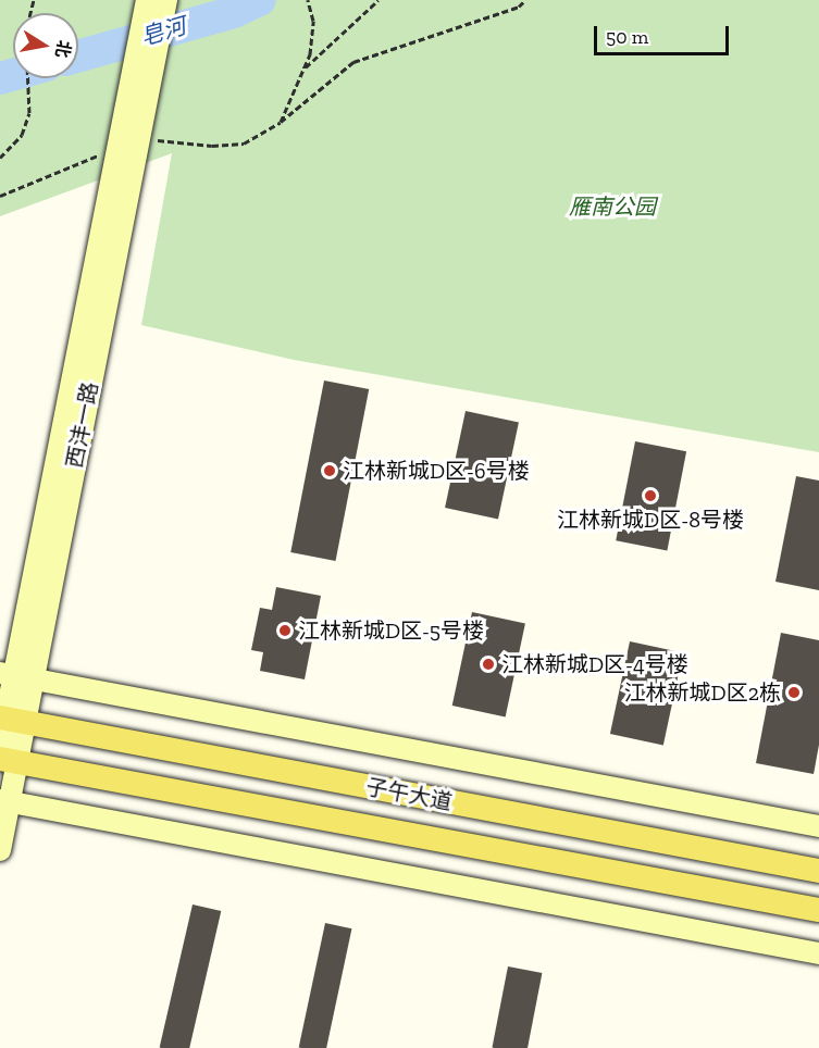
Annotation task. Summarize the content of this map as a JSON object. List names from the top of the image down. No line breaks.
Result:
{"streets":{"main road":["西沣一路","子午大道"]},"crossings":[["西沣一路","子午大道"]],"water":["皂河"],"parks":["雁南公园"],"places":["江林新城D区-6号楼","江林新城D区-8号楼","江林新城D区-5号楼","江林新城D区-4号楼","江林新城D区2栋"],"scale_bar":"50 m","north":"right"}
